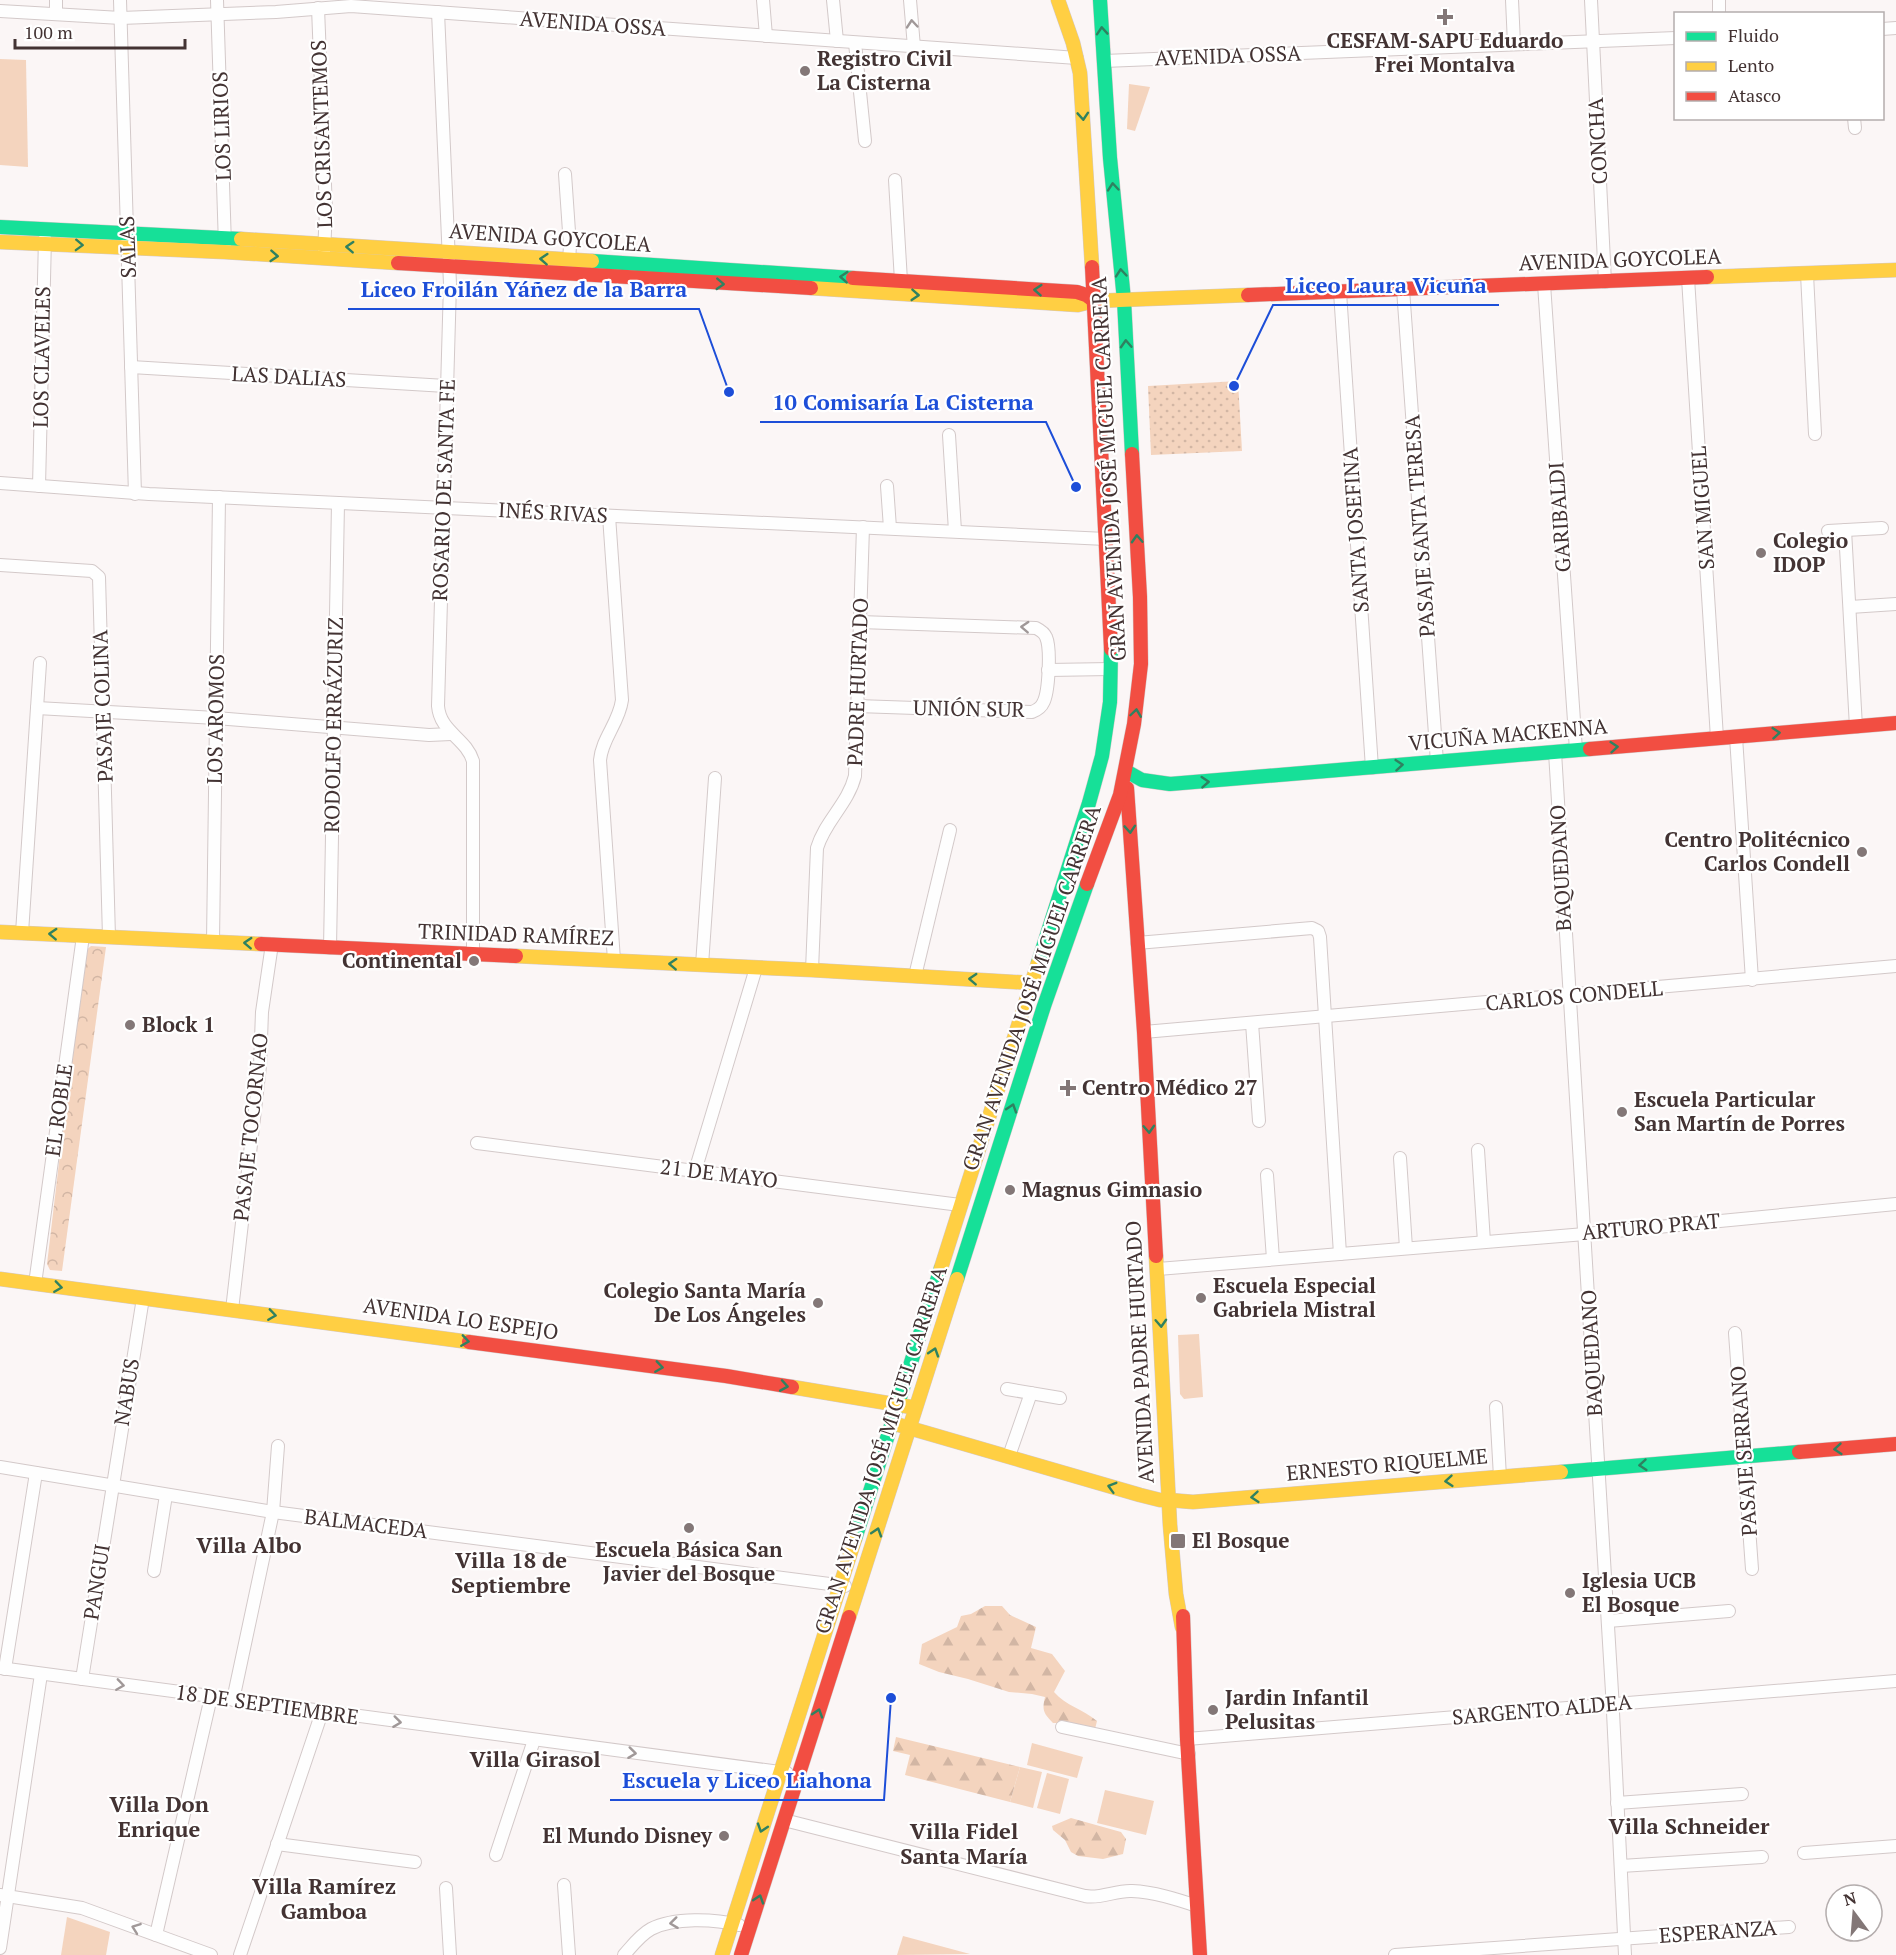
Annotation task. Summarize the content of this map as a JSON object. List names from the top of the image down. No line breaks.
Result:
{"streets":{"main road":["AVENIDA GOYCOLEA","GRAN AVENIDA JOSÉ MIGUEL CARRERA","VICUÑA MACKENNA","TRINIDAD RAMÍREZ","AVENIDA LO ESPEJO","AVENIDA PADRE HURTADO","ERNESTO RIQUELME"],"street":["AVENIDA OSSA","LOS LIRIOS","LOS CRISANTEMOS","CONCHA","SALAS","LOS CLAVELES","LAS DALIAS","ROSARIO DE SANTA FE","SAN MIGUEL","INÉS RIVAS","GARIBALDI","PASAJE SANTA TERESA","SANTA JOSEFINA","PADRE HURTADO","PASAJE COLINA","UNIÓN SUR","LOS AROMOS","RODOLFO ERRÁZURIZ","BAQUEDANO","CARLOS CONDELL","EL ROBLE","PASAJE TOCORNAO","21 DE MAYO","ARTURO PRAT","NABUS","PASAJE SERRANO","BALMACEDA","PANGUI","18 DE SEPTIEMBRE","SARGENTO ALDEA","ESPERANZA"]},"crossings":[["AVENIDA OSSA","LOS LIRIOS"],["AVENIDA OSSA","LOS CRISANTEMOS"],["AVENIDA OSSA","CONCHA"],["AVENIDA OSSA","SALAS"],["AVENIDA OSSA","GRAN AVENIDA JOSÉ MIGUEL CARRERA"],["AVENIDA OSSA","ROSARIO DE SANTA FE"],["LOS LIRIOS","AVENIDA GOYCOLEA"],["LOS CRISANTEMOS","AVENIDA GOYCOLEA"],["CONCHA","AVENIDA GOYCOLEA"],["AVENIDA GOYCOLEA","SALAS"],["AVENIDA GOYCOLEA","LOS CLAVELES"],["AVENIDA GOYCOLEA","GRAN AVENIDA JOSÉ MIGUEL CARRERA"],["AVENIDA GOYCOLEA","ROSARIO DE SANTA FE"],["AVENIDA GOYCOLEA","SAN MIGUEL"],["AVENIDA GOYCOLEA","GARIBALDI"],["AVENIDA GOYCOLEA","PASAJE SANTA TERESA"],["AVENIDA GOYCOLEA","SANTA JOSEFINA"],["SALAS","LAS DALIAS"],["SALAS","INÉS RIVAS"],["LOS CLAVELES","INÉS RIVAS"],["LAS DALIAS","ROSARIO DE SANTA FE"],["GRAN AVENIDA JOSÉ MIGUEL CARRERA","INÉS RIVAS"],["GRAN AVENIDA JOSÉ MIGUEL CARRERA","VICUÑA MACKENNA"],["GRAN AVENIDA JOSÉ MIGUEL CARRERA","TRINIDAD RAMÍREZ"],["GRAN AVENIDA JOSÉ MIGUEL CARRERA","21 DE MAYO"],["GRAN AVENIDA JOSÉ MIGUEL CARRERA","AVENIDA LO ESPEJO"],["GRAN AVENIDA JOSÉ MIGUEL CARRERA","AVENIDA PADRE HURTADO"],["GRAN AVENIDA JOSÉ MIGUEL CARRERA","ERNESTO RIQUELME"],["GRAN AVENIDA JOSÉ MIGUEL CARRERA","BALMACEDA"],["GRAN AVENIDA JOSÉ MIGUEL CARRERA","18 DE SEPTIEMBRE"],["ROSARIO DE SANTA FE","INÉS RIVAS"],["ROSARIO DE SANTA FE","TRINIDAD RAMÍREZ"],["SAN MIGUEL","VICUÑA MACKENNA"],["INÉS RIVAS","PADRE HURTADO"],["INÉS RIVAS","LOS AROMOS"],["INÉS RIVAS","RODOLFO ERRÁZURIZ"],["GARIBALDI","VICUÑA MACKENNA"],["PASAJE SANTA TERESA","VICUÑA MACKENNA"],["SANTA JOSEFINA","VICUÑA MACKENNA"],["PADRE HURTADO","UNIÓN SUR"],["PADRE HURTADO","TRINIDAD RAMÍREZ"],["PASAJE COLINA","TRINIDAD RAMÍREZ"],["LOS AROMOS","TRINIDAD RAMÍREZ"],["RODOLFO ERRÁZURIZ","TRINIDAD RAMÍREZ"],["VICUÑA MACKENNA","BAQUEDANO"],["VICUÑA MACKENNA","AVENIDA PADRE HURTADO"],["BAQUEDANO","CARLOS CONDELL"],["BAQUEDANO","ARTURO PRAT"],["BAQUEDANO","ERNESTO RIQUELME"],["BAQUEDANO","SARGENTO ALDEA"],["BAQUEDANO","ESPERANZA"],["TRINIDAD RAMÍREZ","EL ROBLE"],["TRINIDAD RAMÍREZ","PASAJE TOCORNAO"],["CARLOS CONDELL","AVENIDA PADRE HURTADO"],["EL ROBLE","AVENIDA LO ESPEJO"],["PASAJE TOCORNAO","AVENIDA LO ESPEJO"],["ARTURO PRAT","AVENIDA PADRE HURTADO"],["AVENIDA LO ESPEJO","NABUS"],["AVENIDA PADRE HURTADO","ERNESTO RIQUELME"],["AVENIDA PADRE HURTADO","SARGENTO ALDEA"],["NABUS","BALMACEDA"],["NABUS","PANGUI"],["PASAJE SERRANO","ERNESTO RIQUELME"],["BALMACEDA","PANGUI"],["PANGUI","18 DE SEPTIEMBRE"]],"one_way":["UNIÓN SUR","VICUÑA MACKENNA","AVENIDA LO ESPEJO","AVENIDA PADRE HURTADO","ERNESTO RIQUELME","18 DE SEPTIEMBRE"],"districts":["Villa Albo","Villa 18 de Septiembre","Villa Girasol","Villa Don Enrique","Villa Schneider","Villa Fidel Santa María","Villa Ramírez Gamboa"],"places":{"health":["CESFAM-SAPU Eduardo Frei Montalva","Centro Médico 27"],"other":["Registro Civil La Cisterna","Liceo Laura Vicuña","Liceo Froilán Yáñez de la Barra","10 Comisaría La Cisterna","Colegio IDOP","Centro Politécnico Carlos Condell","Continental","Block 1","Escuela Particular San Martín de Porres","Magnus Gimnasio","Escuela Especial Gabriela Mistral","Colegio Santa María De Los Ángeles","Escuela Básica San Javier del Bosque","Iglesia UCB El Bosque","Escuela y Liceo Liahona","Jardin Infantil Pelusitas","El Mundo Disney"],"transit":["El Bosque"]},"legend":["Fluido","Lento","Atasco"],"scale_bar":"100 m","north":"top"}
